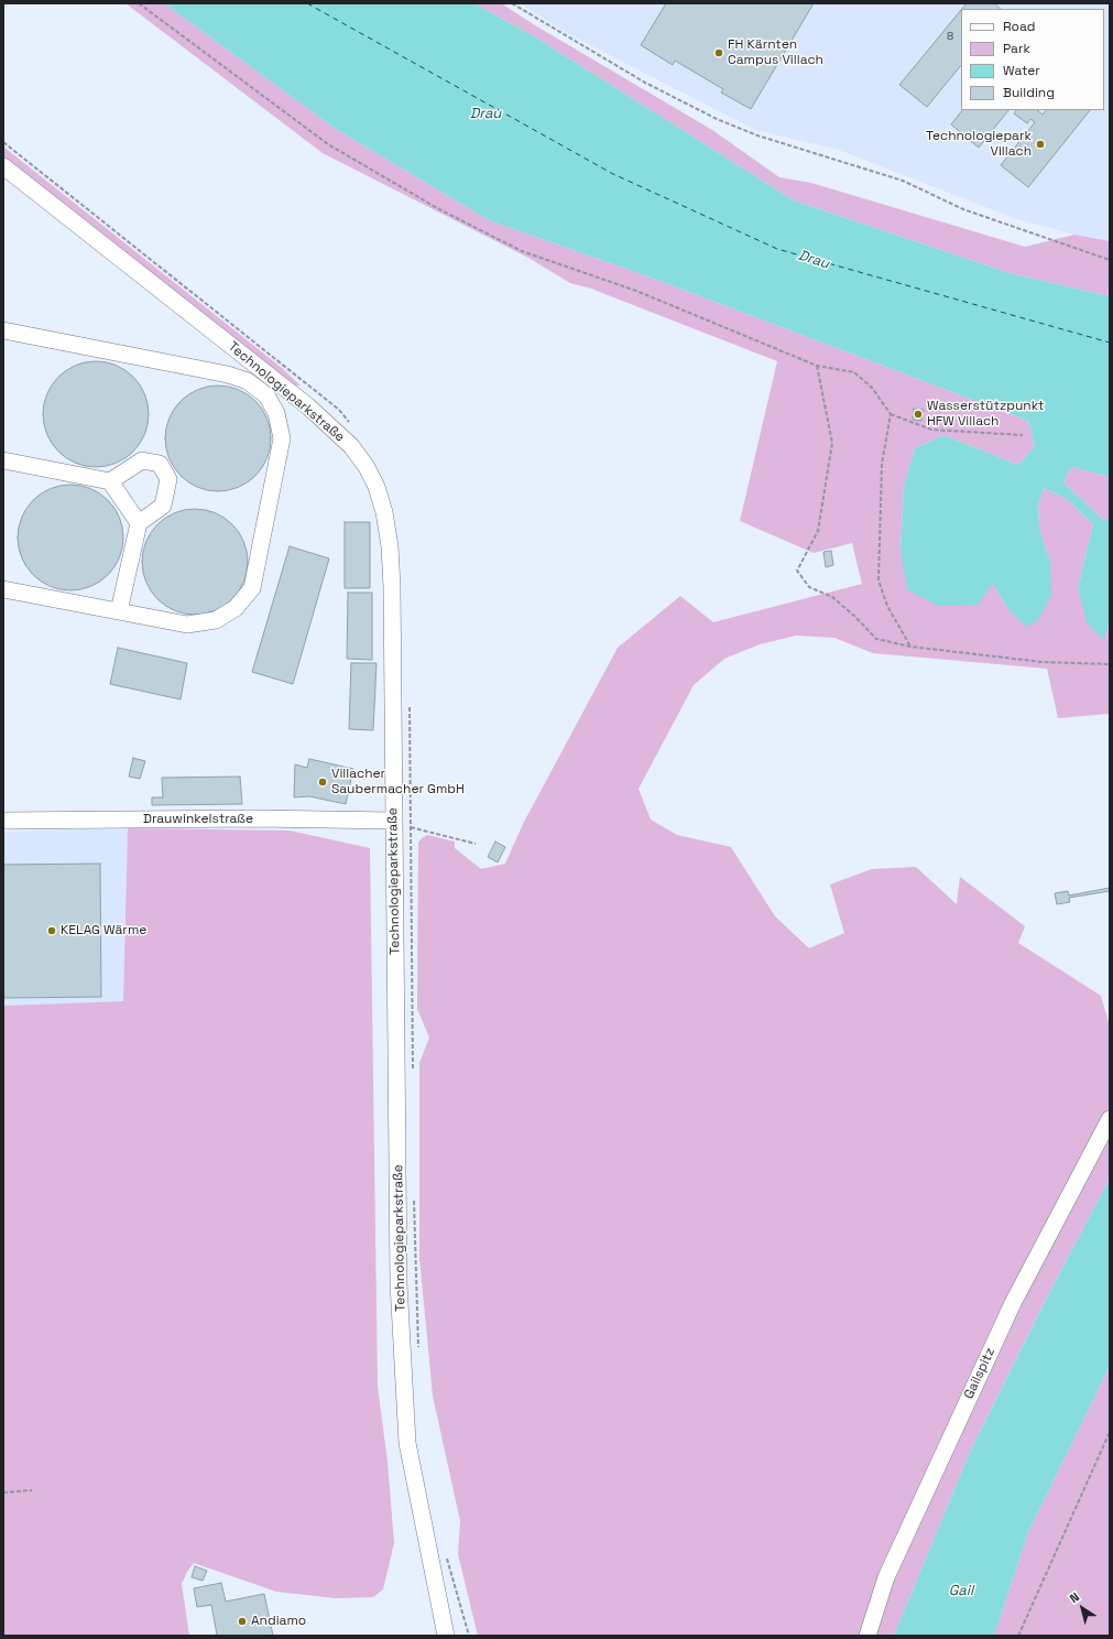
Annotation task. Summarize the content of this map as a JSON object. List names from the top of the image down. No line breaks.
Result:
{"streets":{"street":["Technologieparkstraße","Drauwinkelstraße","Gailspitz"]},"crossings":[["Technologieparkstraße","Drauwinkelstraße"]],"water":["Drau","Gail"],"places":["FH Kärnten Campus Villach","Technologiepark Villach","Wasserstützpunkt HFW Villach","Villacher Saubermacher GmbH","KELAG Wärme","Andiamo"],"house_numbers":["8"],"legend":["Road","Park","Water","Building"],"north":"top left"}
